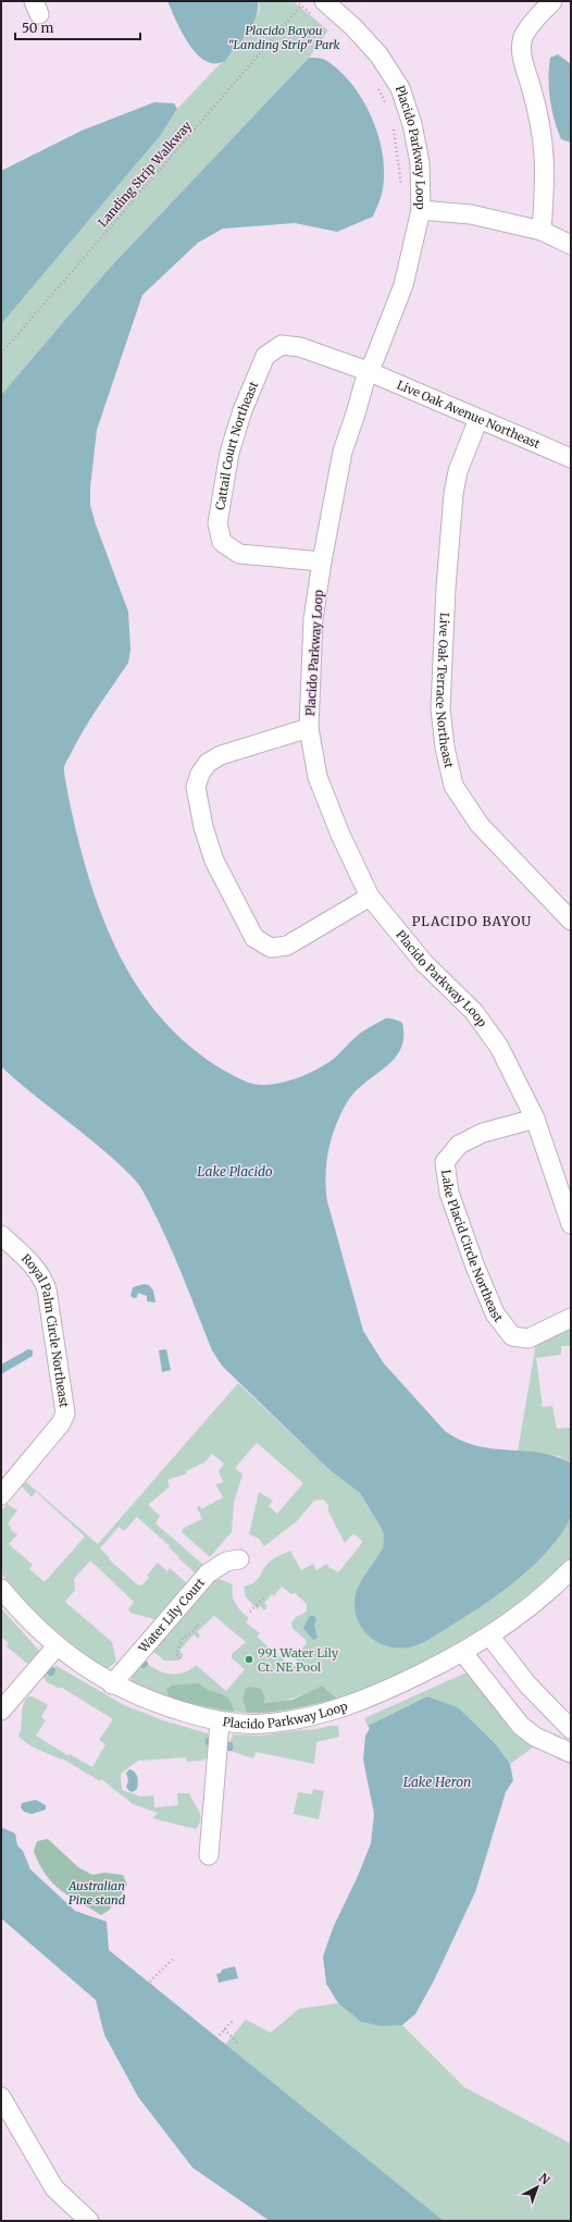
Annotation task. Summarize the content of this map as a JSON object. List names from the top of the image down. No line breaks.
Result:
{"streets":{"street":["Placido Parkway Loop","Live Oak Avenue Northeast","Cattail Court Northeast","Live Oak Terrace Northeast","Lake Placid Circle Northeast","Royal Palm Circle Northeast","Water Lily Court"],"path":["Landing Strip Walkway"]},"crossings":[["Placido Parkway Loop","Live Oak Avenue Northeast"],["Placido Parkway Loop","Cattail Court Northeast"],["Placido Parkway Loop","Lake Placid Circle Northeast"],["Placido Parkway Loop","Water Lily Court"],["Live Oak Avenue Northeast","Cattail Court Northeast"],["Live Oak Avenue Northeast","Live Oak Terrace Northeast"]],"districts":["PLACIDO BAYOU"],"water":["Lake Placido","Lake Heron"],"parks":["Placido Bayou \"Landing Strip\" Park","Australian Pine stand"],"places":["991 Water Lily Ct. NE Pool"],"scale_bar":"50 m","north":"top right"}
